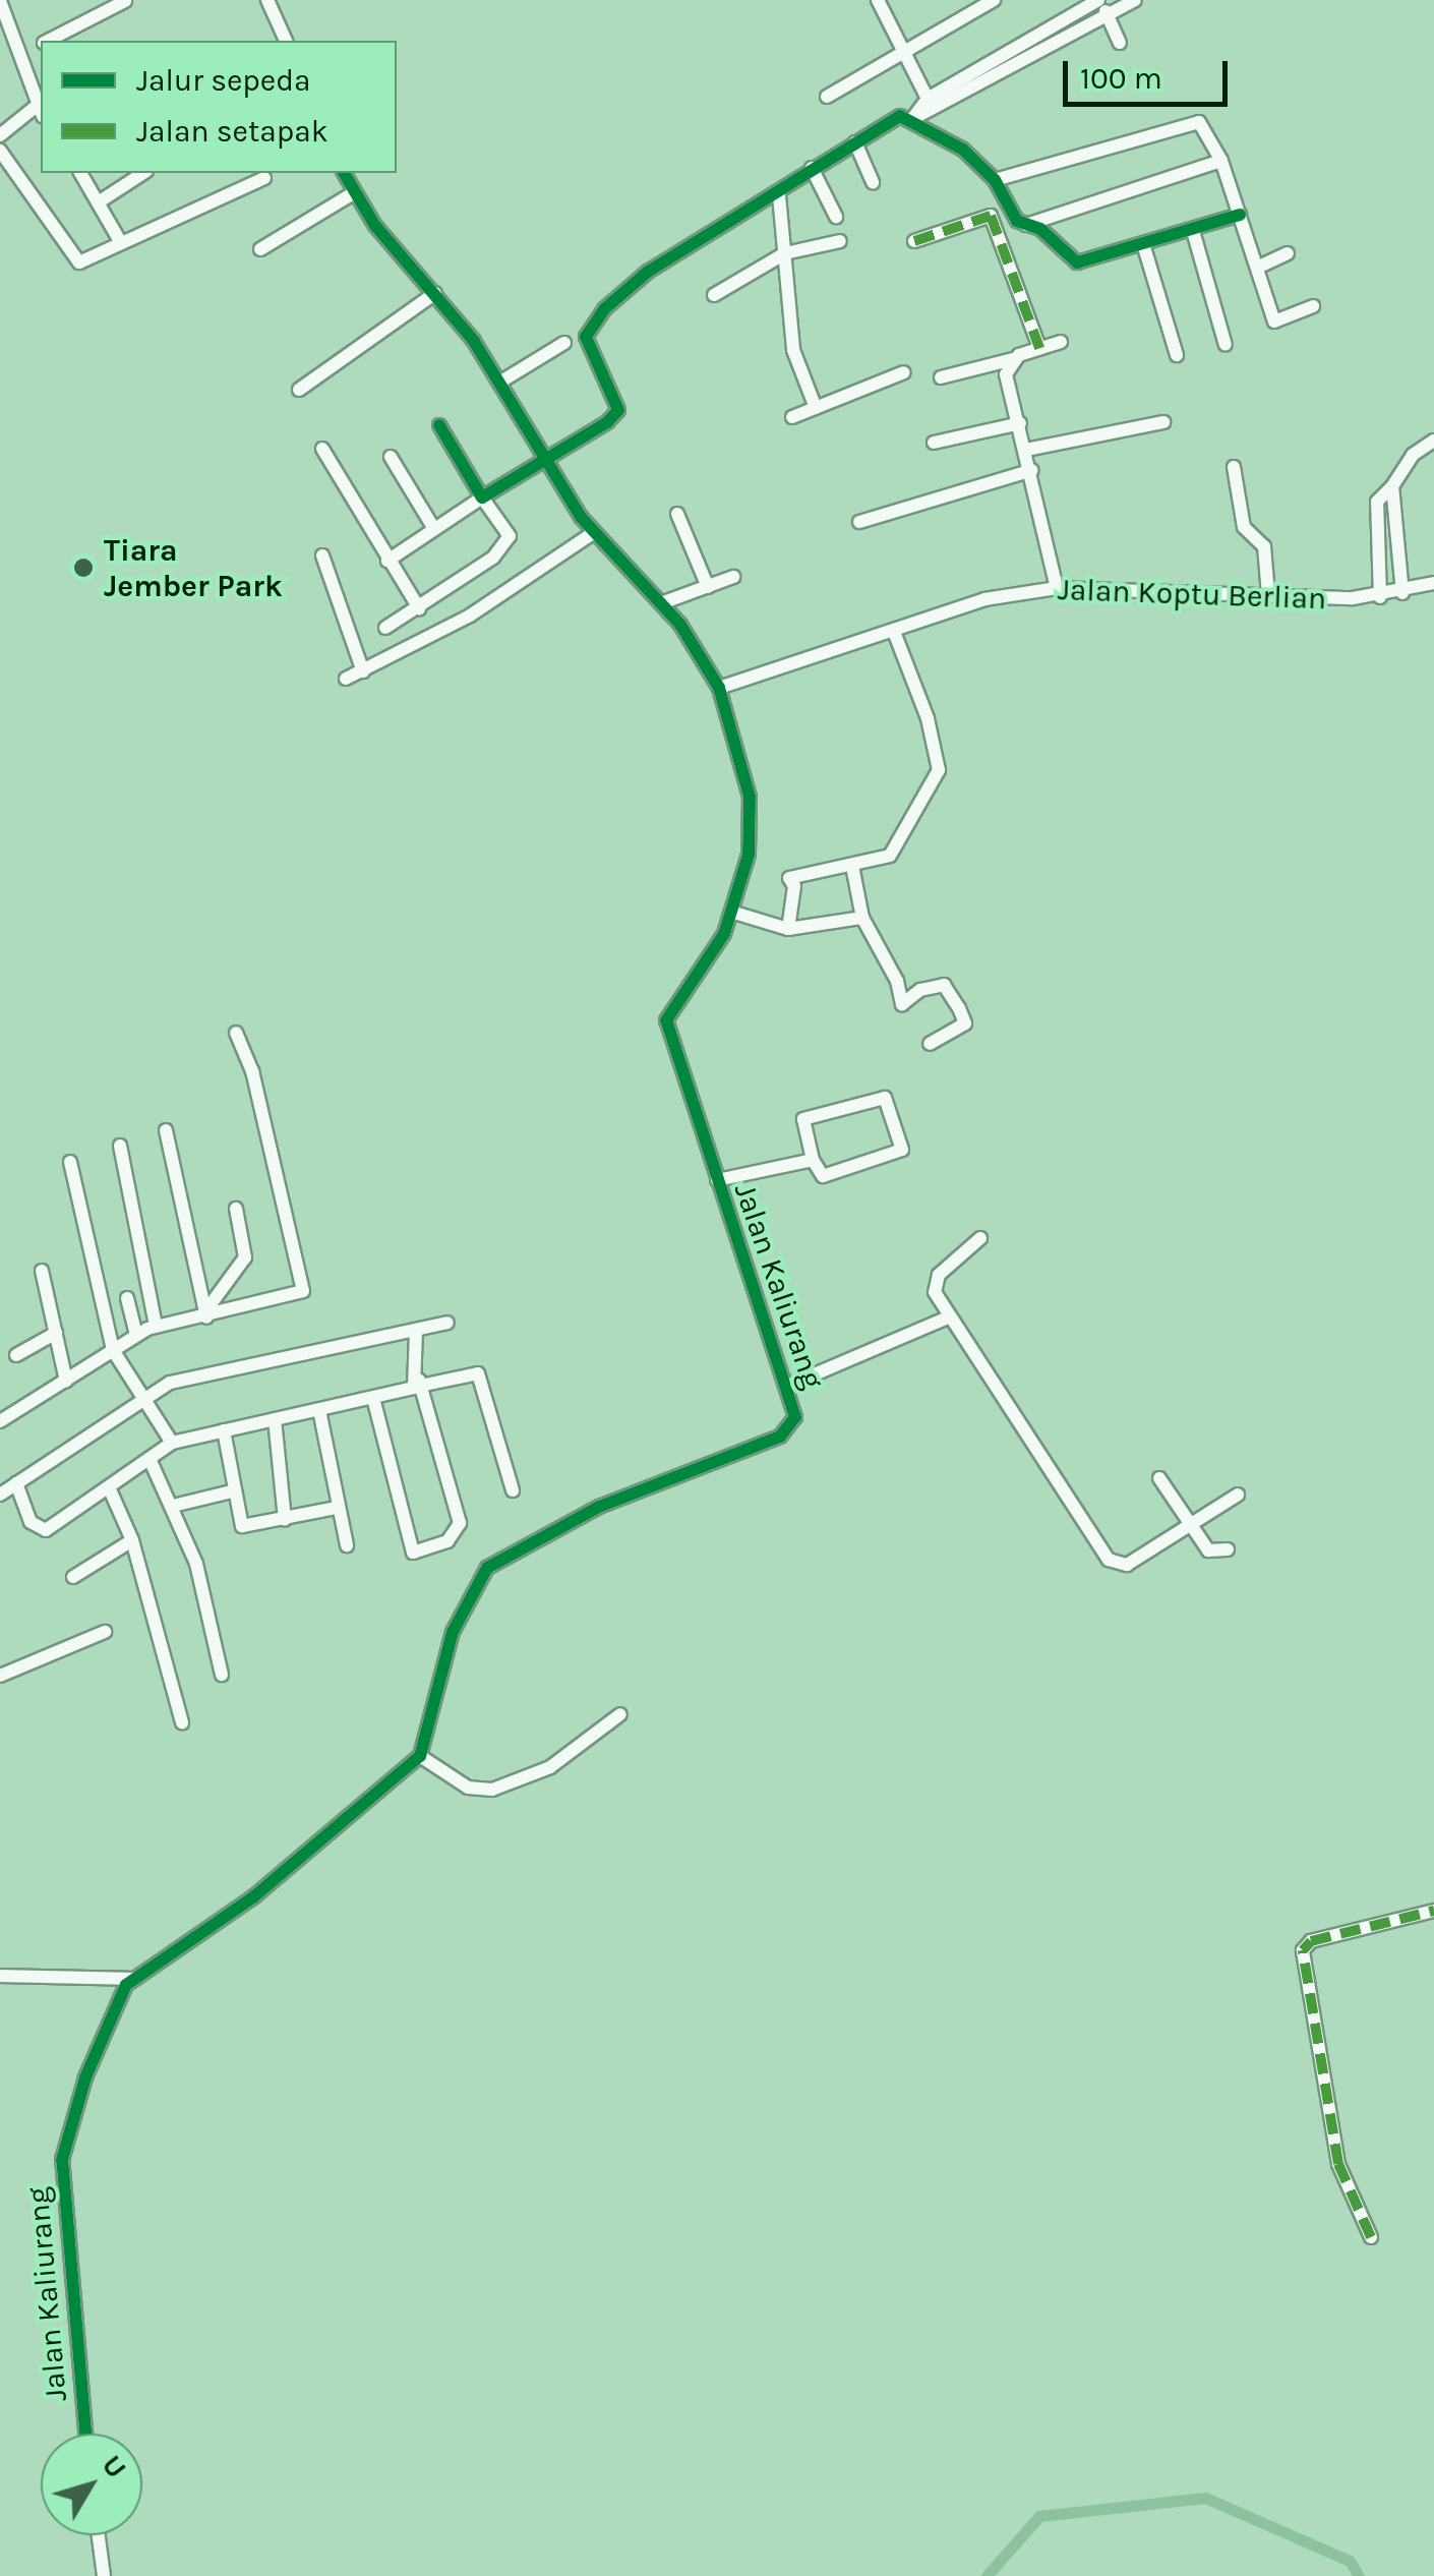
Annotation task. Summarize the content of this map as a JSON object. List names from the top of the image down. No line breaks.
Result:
{"streets":{"street":["Jalan Koptu Berlian","Jalan Kaliurang"]},"crossings":[["Jalan Koptu Berlian","Jalan Kaliurang"]],"places":["Tiara Jember Park"],"legend":["Jalur sepeda","Jalan setapak"],"scale_bar":"100 m","north":"top right"}
